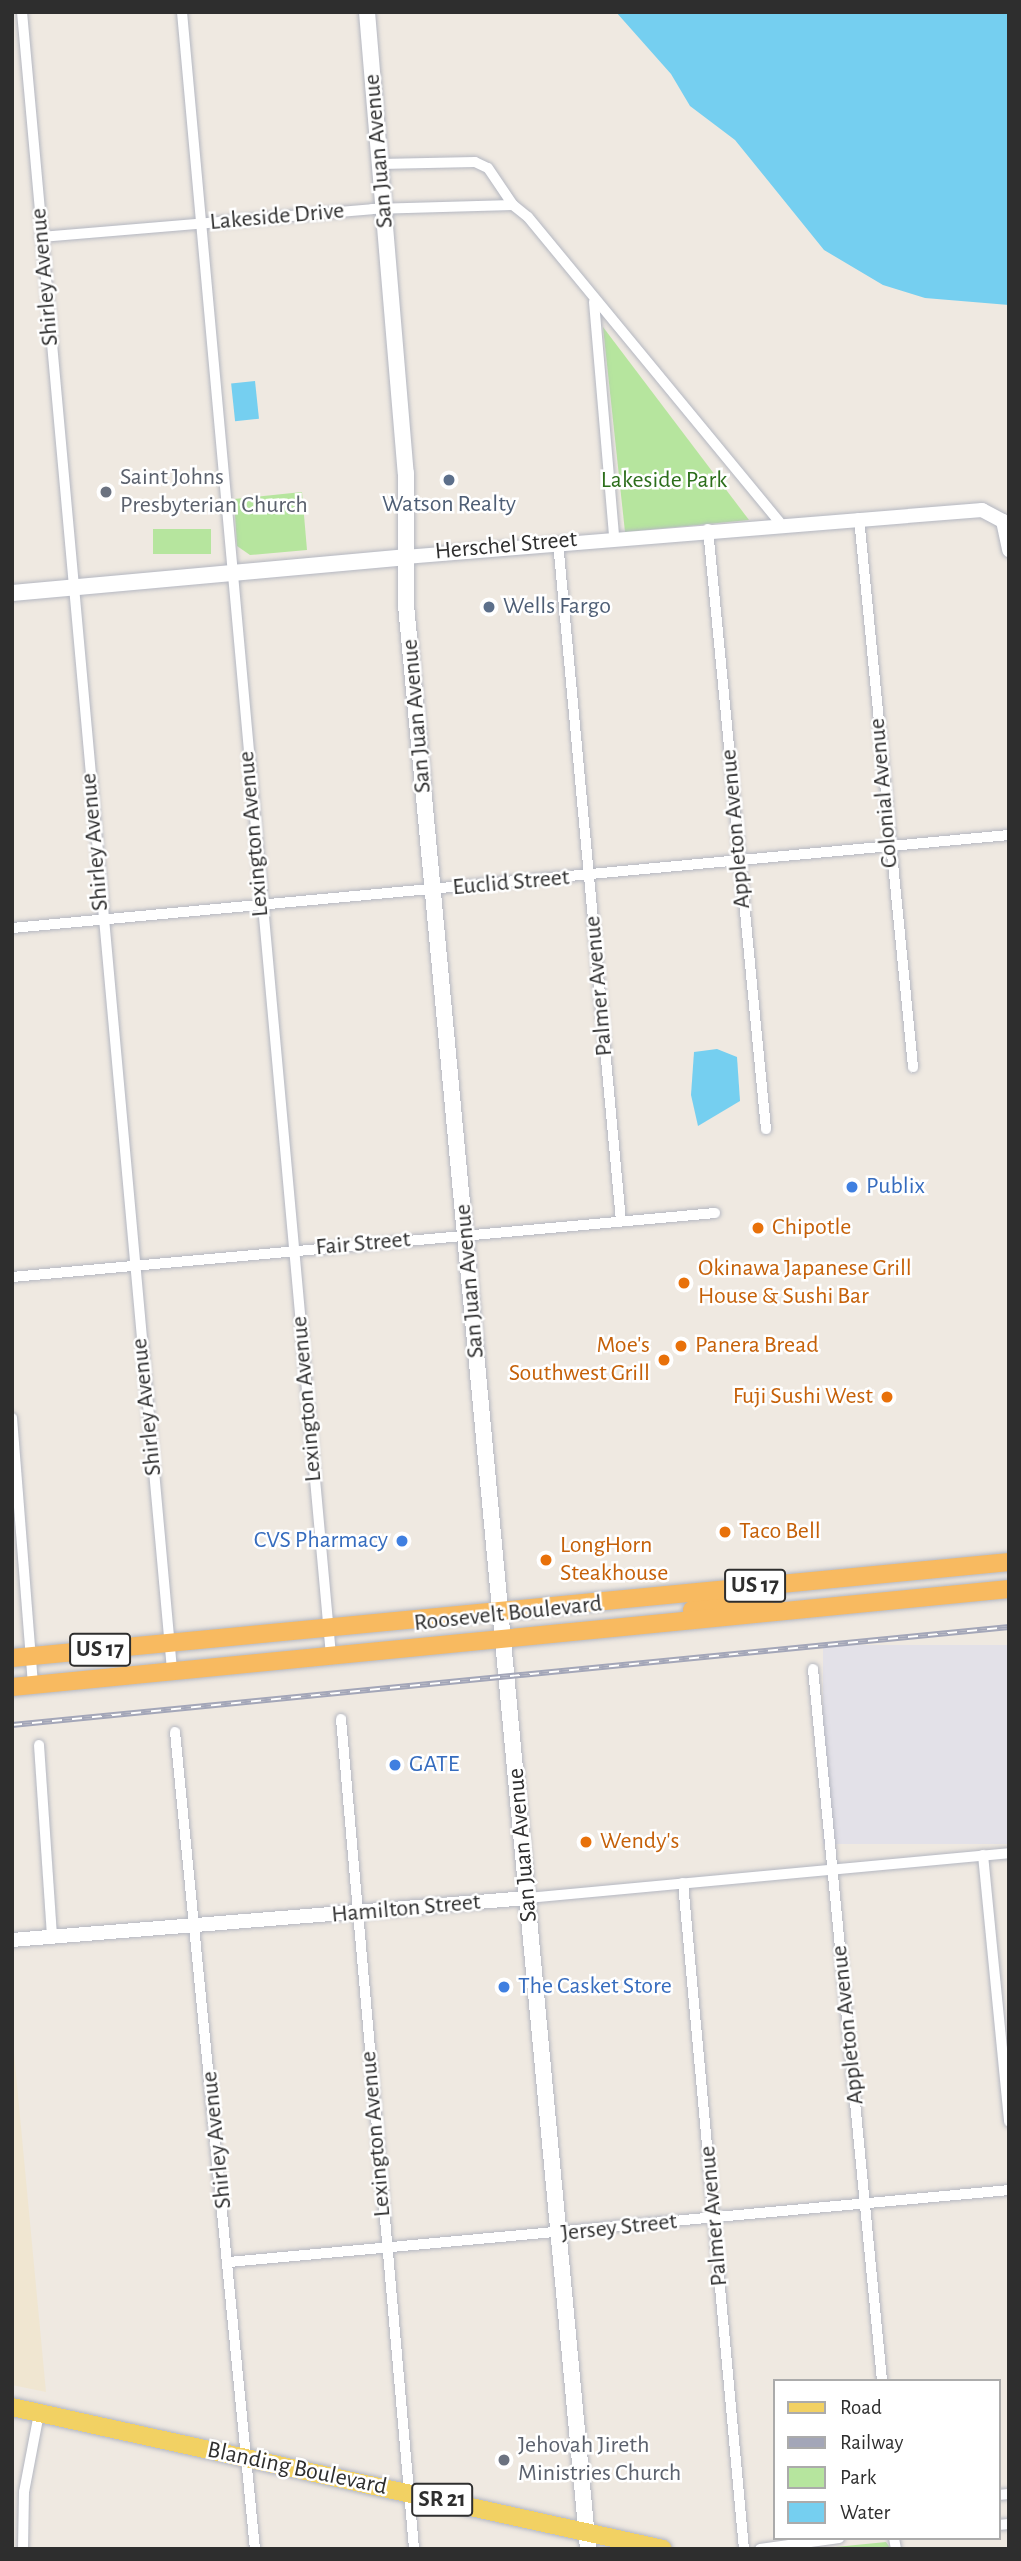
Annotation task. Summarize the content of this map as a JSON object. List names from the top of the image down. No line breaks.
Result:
{"streets":{"highway":["US 17","Roosevelt Boulevard"],"main road":["San Juan Avenue","Herschel Street","Blanding Boulevard","SR 21"],"street":["Lakeside Drive","Shirley Avenue","Colonial Avenue","Appleton Avenue","Lexington Avenue","Euclid Street","Palmer Avenue","Fair Street","Hamilton Street","Jersey Street"]},"crossings":[["San Juan Avenue","Lakeside Drive"],["San Juan Avenue","Herschel Street"],["San Juan Avenue","Euclid Street"],["San Juan Avenue","Fair Street"],["San Juan Avenue","Roosevelt Boulevard"],["San Juan Avenue","Hamilton Street"],["San Juan Avenue","Jersey Street"],["San Juan Avenue","Blanding Boulevard"],["Lakeside Drive","Shirley Avenue"],["Lakeside Drive","Lexington Avenue"],["Shirley Avenue","Herschel Street"],["Shirley Avenue","Euclid Street"],["Shirley Avenue","Fair Street"],["Shirley Avenue","Roosevelt Boulevard"],["Shirley Avenue","Hamilton Street"],["Shirley Avenue","Jersey Street"],["Shirley Avenue","Blanding Boulevard"],["Herschel Street","Colonial Avenue"],["Herschel Street","Appleton Avenue"],["Herschel Street","Lexington Avenue"],["Herschel Street","Palmer Avenue"],["Colonial Avenue","Euclid Street"],["Appleton Avenue","Euclid Street"],["Appleton Avenue","Hamilton Street"],["Appleton Avenue","Jersey Street"],["Lexington Avenue","Euclid Street"],["Lexington Avenue","Fair Street"],["Lexington Avenue","Roosevelt Boulevard"],["Lexington Avenue","Hamilton Street"],["Lexington Avenue","Jersey Street"],["Lexington Avenue","Blanding Boulevard"],["Euclid Street","Palmer Avenue"],["Palmer Avenue","Fair Street"],["Palmer Avenue","Hamilton Street"],["Palmer Avenue","Jersey Street"]],"parks":["Lakeside Park"],"places":["Watson Realty","Saint Johns Presbyterian Church","Wells Fargo","Publix","Chipotle","Okinawa Japanese Grill House & Sushi Bar","Panera Bread","Moe's Southwest Grill","Fuji Sushi West","Taco Bell","CVS Pharmacy","LongHorn Steakhouse","GATE","Wendy's","The Casket Store","Jehovah Jireth Ministries Church"],"legend":["Road","Railway","Park","Water"]}
